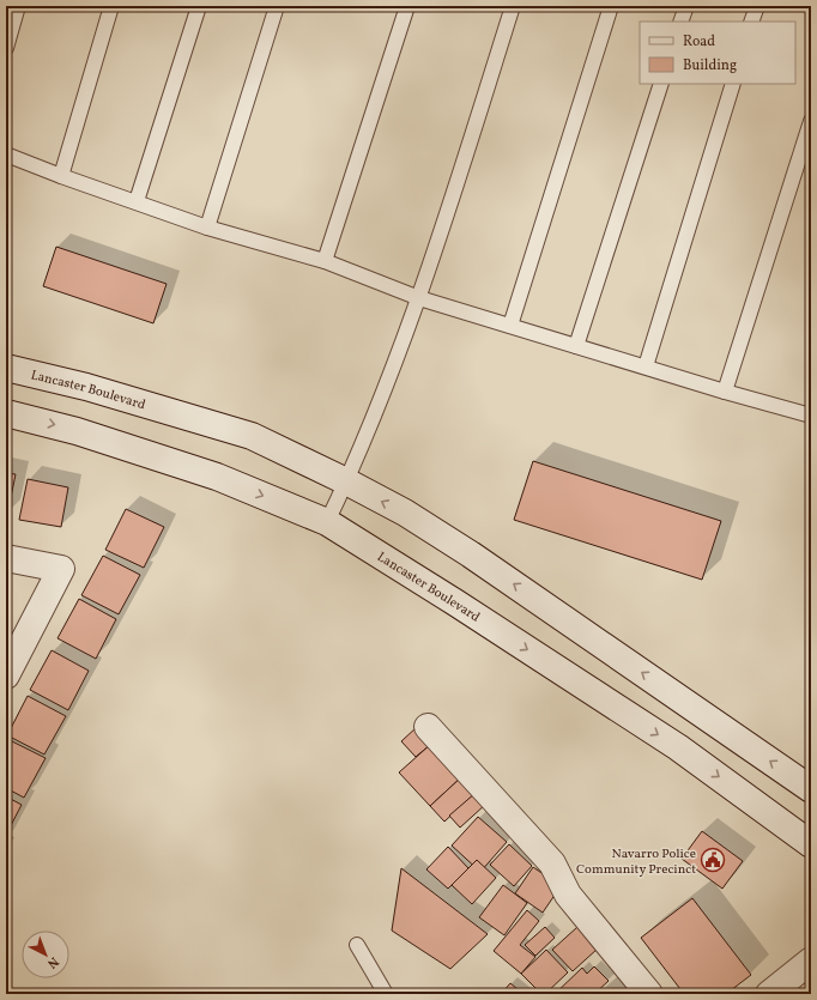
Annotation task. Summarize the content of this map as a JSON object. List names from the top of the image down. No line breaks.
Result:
{"streets":{"main road":["Lancaster Boulevard"]},"places":{"public building":["Navarro Police Community Precinct"]},"legend":["Road","Building"],"north":"bottom right"}
